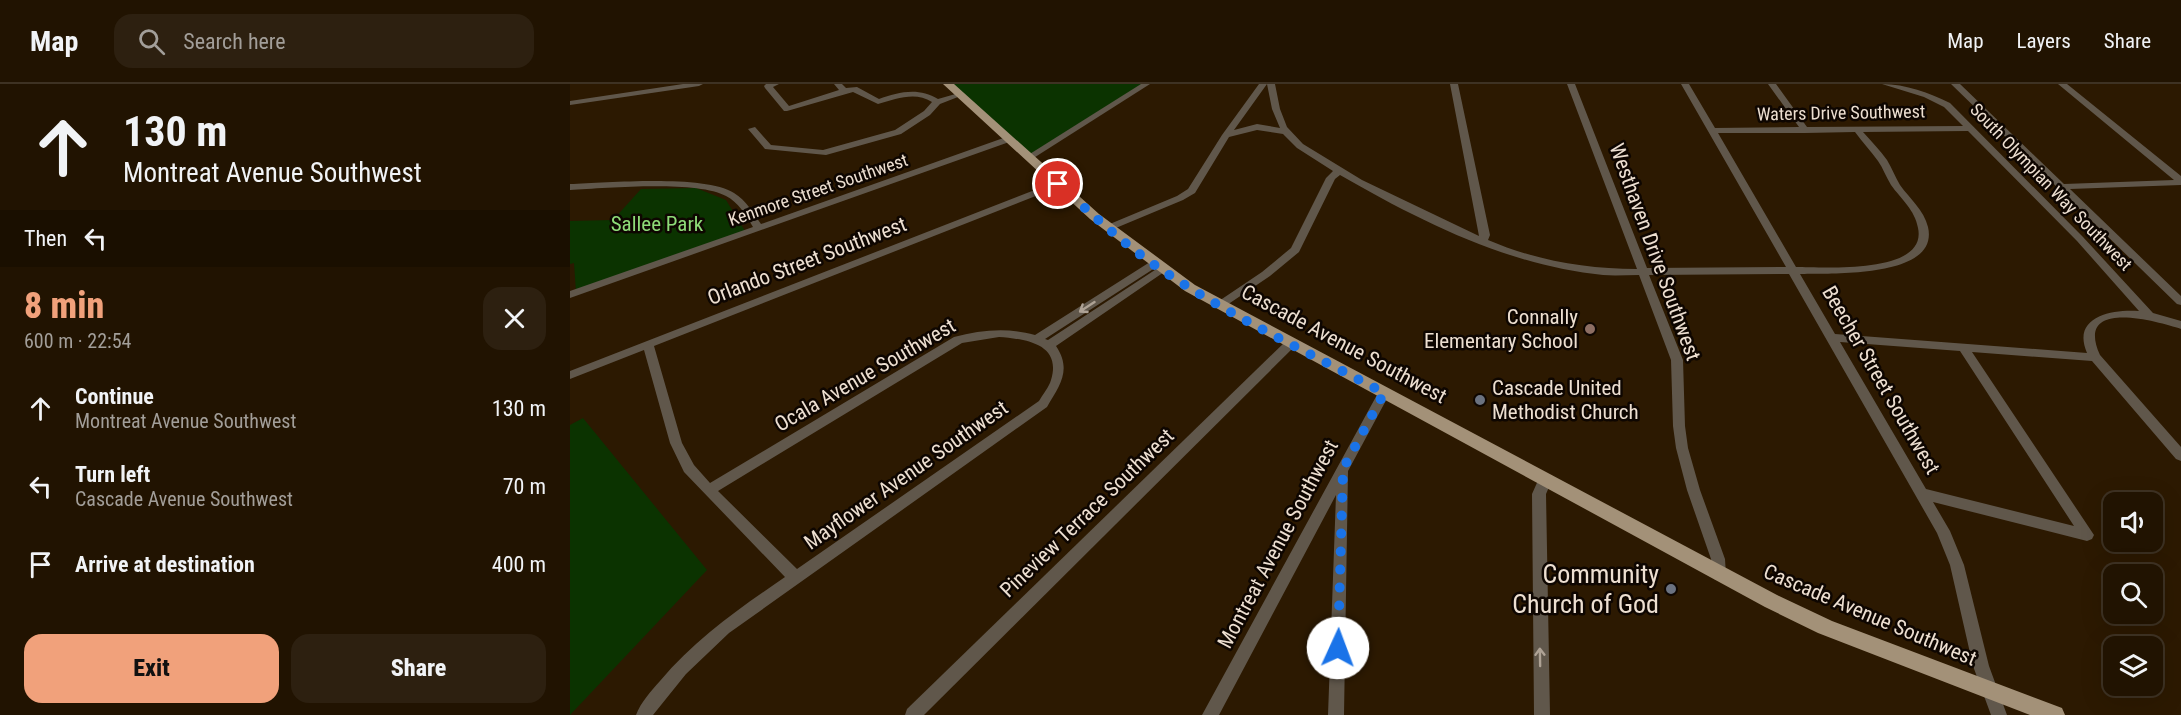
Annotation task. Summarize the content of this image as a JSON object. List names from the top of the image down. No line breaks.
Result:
{"streets":{"main road":["Cascade Avenue Southwest"],"street":["Waters Drive Southwest","South Olympian Way Southwest","Kenmore Street Southwest","Westhaven Drive Southwest","Orlando Street Southwest","Ocala Avenue Southwest","Beecher Street Southwest","Mayflower Avenue Southwest","Pineview Terrace Southwest","Montreat Avenue Southwest"]},"crossings":[["Waters Drive Southwest","South Olympian Way Southwest"],["Waters Drive Southwest","Beecher Street Southwest"],["Kenmore Street Southwest","Cascade Avenue Southwest"],["Westhaven Drive Southwest","Cascade Avenue Southwest"],["Orlando Street Southwest","Cascade Avenue Southwest"],["Cascade Avenue Southwest","Beecher Street Southwest"],["Cascade Avenue Southwest","Pineview Terrace Southwest"],["Cascade Avenue Southwest","Montreat Avenue Southwest"],["Ocala Avenue Southwest","Mayflower Avenue Southwest"]],"parks":["Sallee Park"],"places":["Connally Elementary School","Cascade United Methodist Church","Community Church of God"],"page":{"header":"Map","search":"Search here","nav":["Map","Layers","Share"],"turn":["130 m","Montreat Avenue Southwest"],"then":"Then","heading":["8 min","600 m · 22:54"],"list":[{"name":"Continue","note":"Montreat Avenue Southwest","value":"130 m"},{"name":"Turn left","note":"Cascade Avenue Southwest","value":"70 m"},{"name":"Arrive at destination","value":"400 m"}],"buttons":["Exit","Share"]}}
